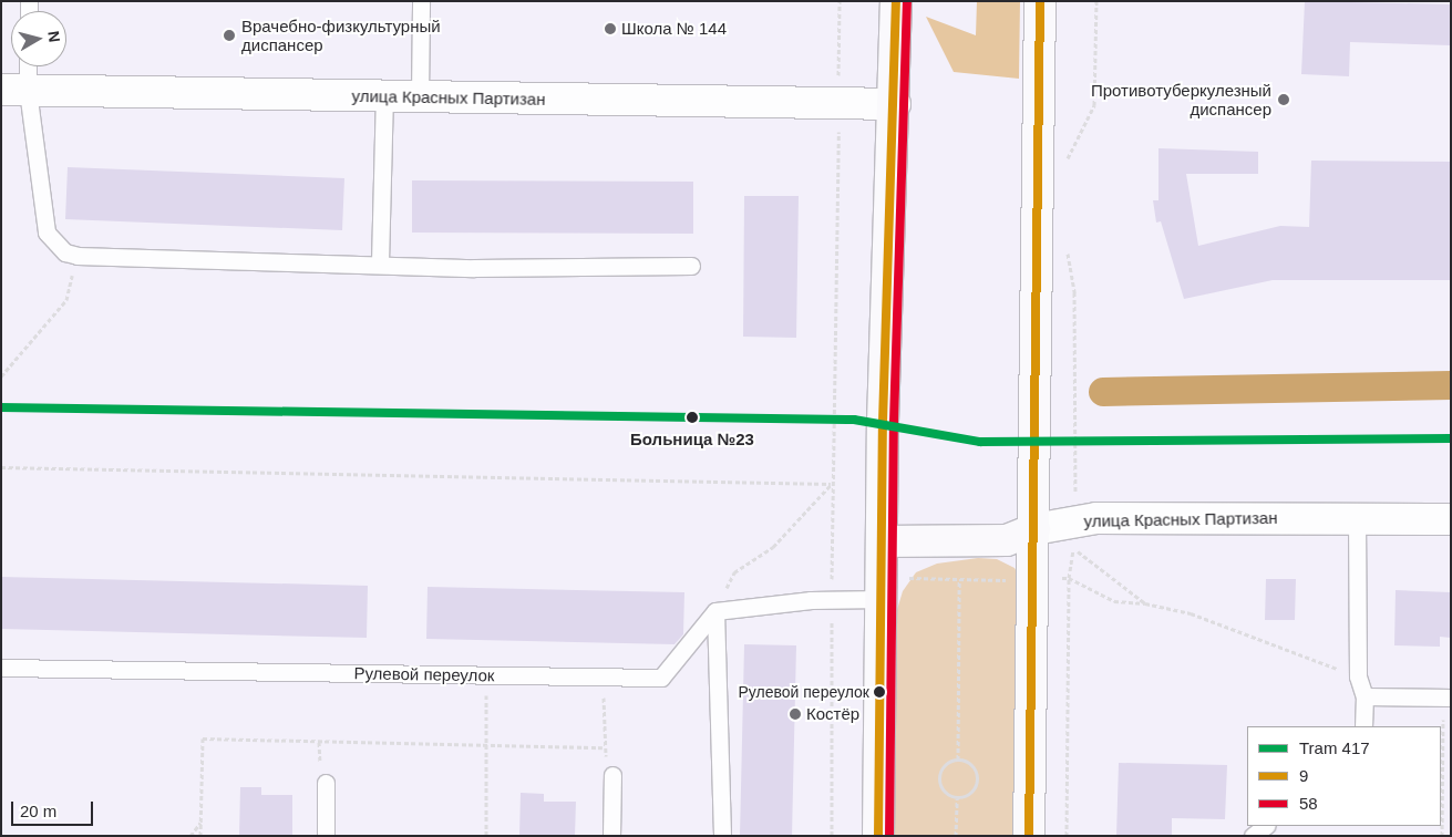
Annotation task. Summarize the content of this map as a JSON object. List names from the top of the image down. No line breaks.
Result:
{"streets":{"street":["улица Красных Партизан"],"lane":["Рулевой переулок"]},"places":["Школа № 144","Врачебно-физкультурный диспансер","Противотуберкулезный диспансер","Больница №23","Рулевой переулок","Костёр"],"lines":["transit line 9","transit line 58","tram line 417"],"legend":["Tram 417","9","58"],"scale_bar":"20 m","north":"right"}
